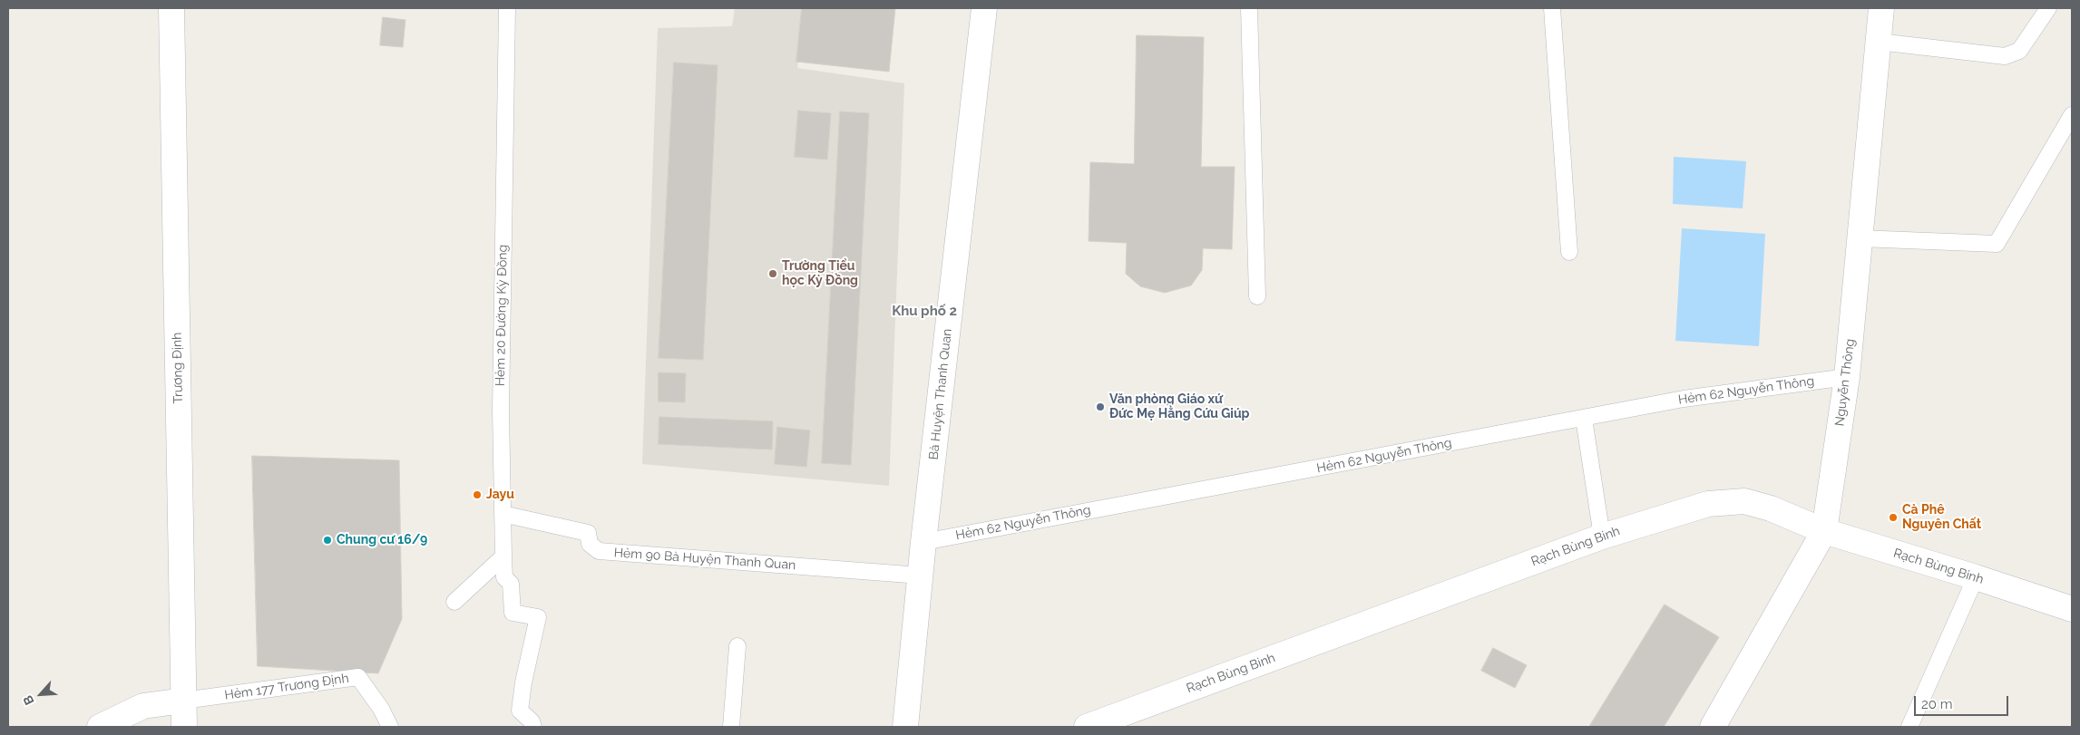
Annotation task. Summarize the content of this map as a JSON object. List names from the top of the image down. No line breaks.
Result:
{"streets":{"street":["Trương Định","Nguyễn Thông","Bà Huyện Thanh Quan","Rạch Bùng Binh"],"lane":["Hẻm 20 Đường Kỳ Ðồng","Hẻm 62 Nguyễn Thông","Hẻm 90 Bà Huyện Thanh Quan","Hẻm 177 Trương Định"]},"crossings":[["Hẻm 20 Đường Kỳ Ðồng","Hẻm 90 Bà Huyện Thanh Quan"],["Trương Định","Hẻm 177 Trương Định"],["Nguyễn Thông","Hẻm 62 Nguyễn Thông"],["Nguyễn Thông","Rạch Bùng Binh"],["Hẻm 62 Nguyễn Thông","Bà Huyện Thanh Quan"],["Bà Huyện Thanh Quan","Hẻm 90 Bà Huyện Thanh Quan"]],"districts":["Khu phố 2"],"places":["Trường Tiểu học Kỳ Đồng","Văn phòng Giáo xứ Đức Mẹ Hằng Cứu Giúp","Jayu","Cà Phê Nguyên Chất","Chung cư 16/9"],"scale_bar":"20 m","north":"bottom left"}
